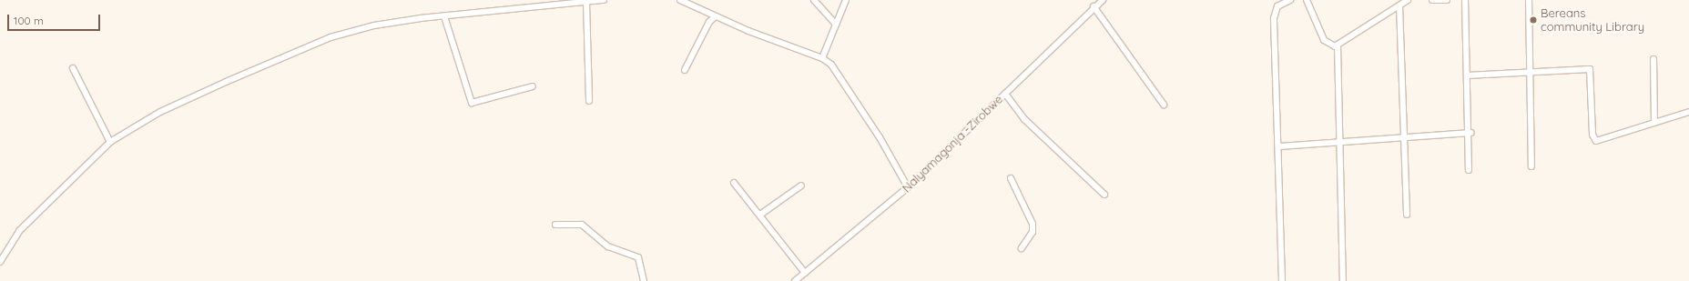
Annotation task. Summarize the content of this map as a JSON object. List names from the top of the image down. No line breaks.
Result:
{"streets":{"street":["Nalyamagonja -Zirobwe"]},"places":["Bereans community Library"],"scale_bar":"100 m"}
